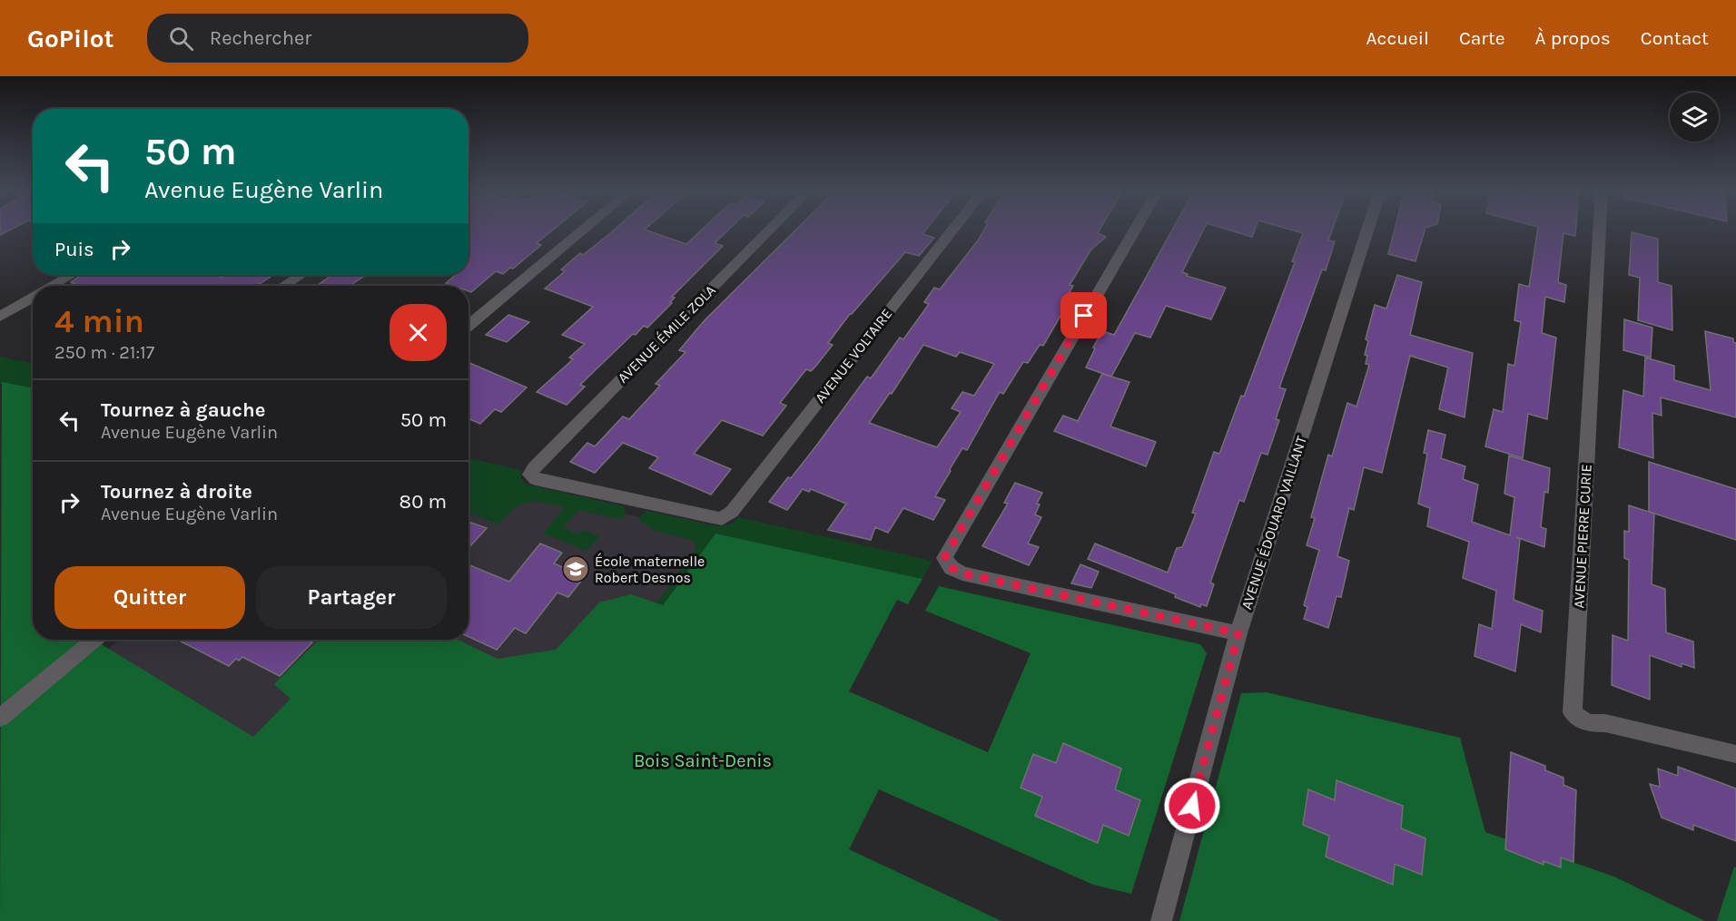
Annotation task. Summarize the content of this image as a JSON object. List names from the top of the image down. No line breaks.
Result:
{"streets":{"street":["AVENUE ÉMILE ZOLA","AVENUE VOLTAIRE","AVENUE ÉDOUARD VAILLANT","AVENUE PIERRE CURIE"]},"crossings":[["AVENUE ÉMILE ZOLA","AVENUE VOLTAIRE"]],"parks":["Bois Saint-Denis"],"places":{"school or university":["École maternelle Robert Desnos"]},"page":{"header":"GoPilot","search":"Rechercher","nav":["Accueil","Carte","À propos","Contact"],"turn":["50 m","Avenue Eugène Varlin"],"then":"Puis","heading":["4 min","250 m · 21:17"],"list":[{"name":"Tournez à gauche","note":"Avenue Eugène Varlin","value":"50 m"},{"name":"Tournez à droite","note":"Avenue Eugène Varlin","value":"80 m"}],"buttons":["Quitter","Partager"]}}
